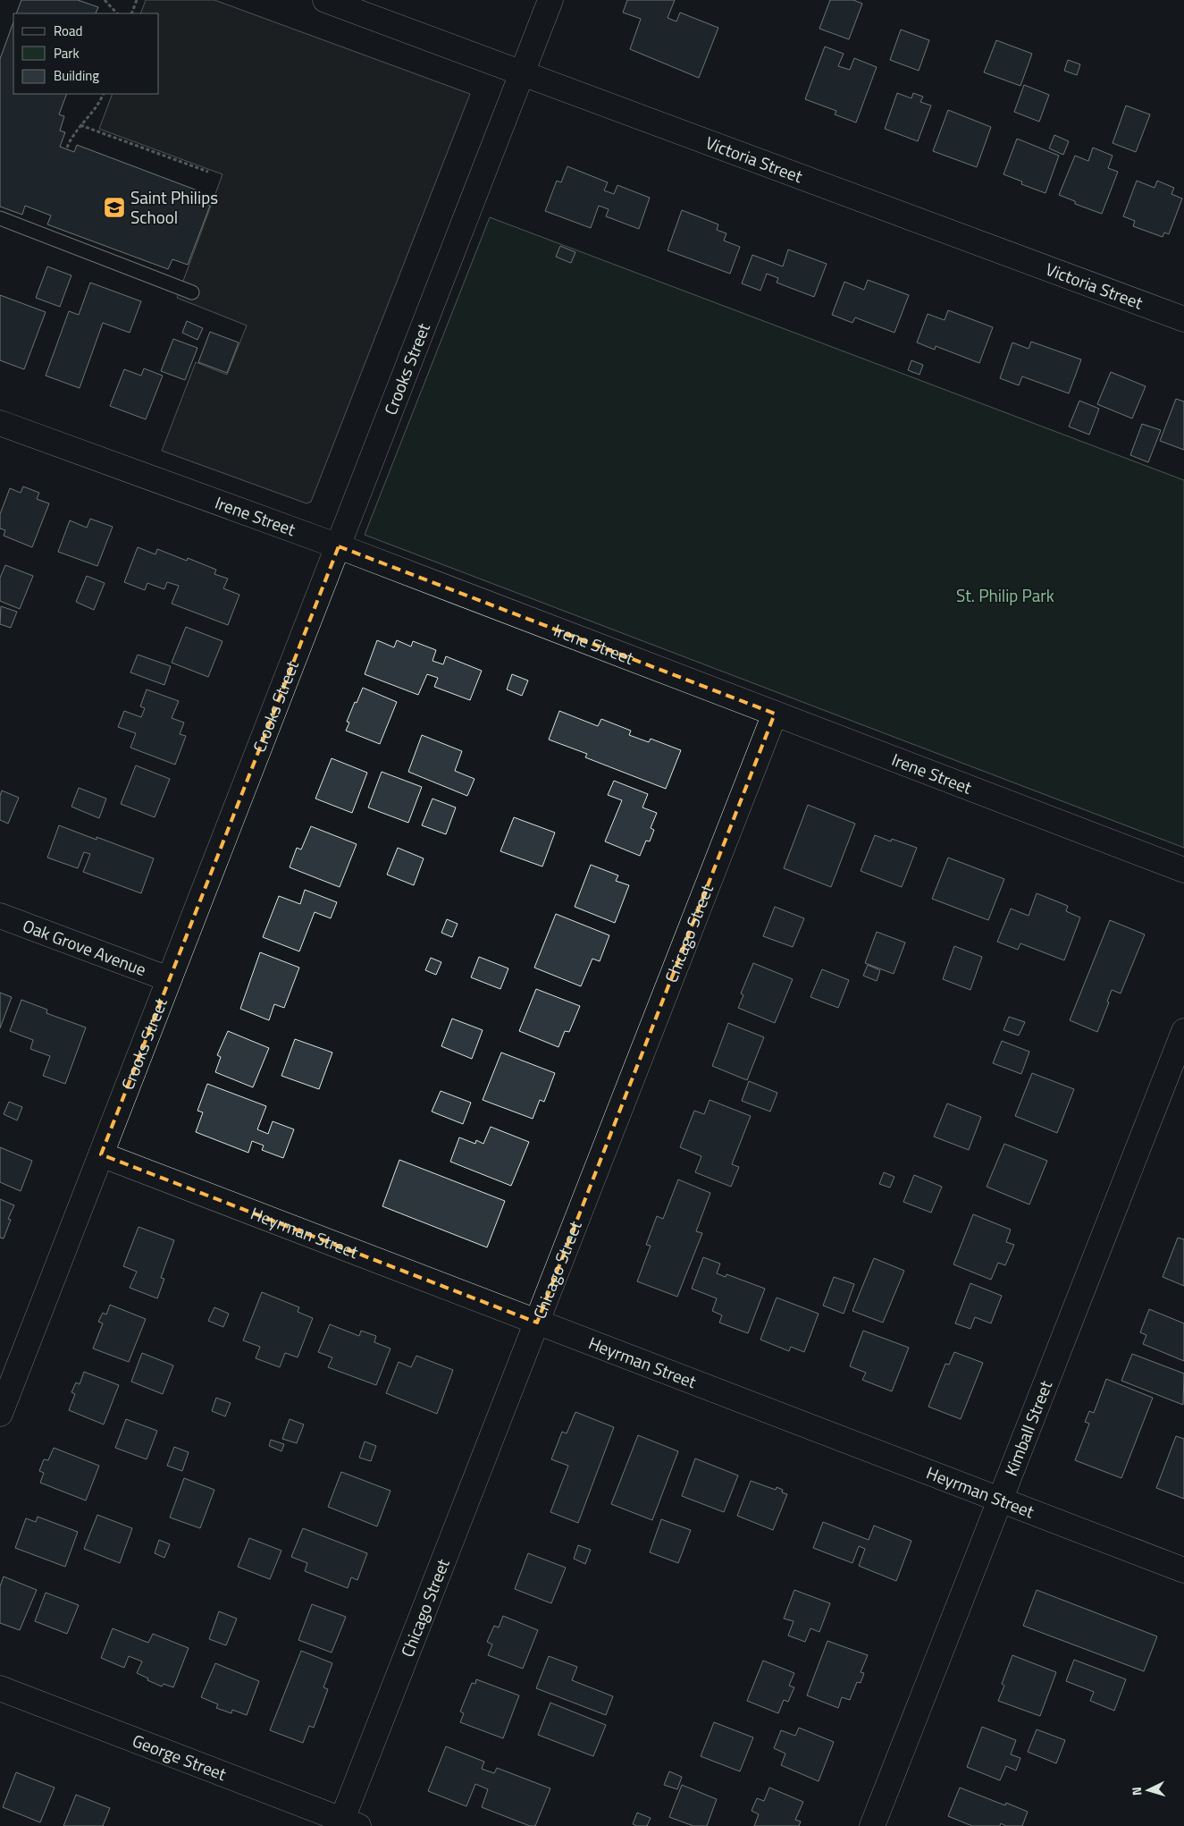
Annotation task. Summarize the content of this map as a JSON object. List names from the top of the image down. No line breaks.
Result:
{"streets":{"street":["Victoria Street","Crooks Street","Irene Street","Chicago Street","Oak Grove Avenue","Heyrman Street","Kimball Street","George Street"]},"crossings":[["Victoria Street","Crooks Street"],["Crooks Street","Irene Street"],["Crooks Street","Oak Grove Avenue"],["Crooks Street","Heyrman Street"],["Irene Street","Chicago Street"],["Chicago Street","Heyrman Street"],["Chicago Street","George Street"],["Heyrman Street","Kimball Street"]],"parks":["St. Philip Park"],"places":{"school or university":["Saint Philips School"]},"legend":["Road","Park","Building"],"north":"left"}
